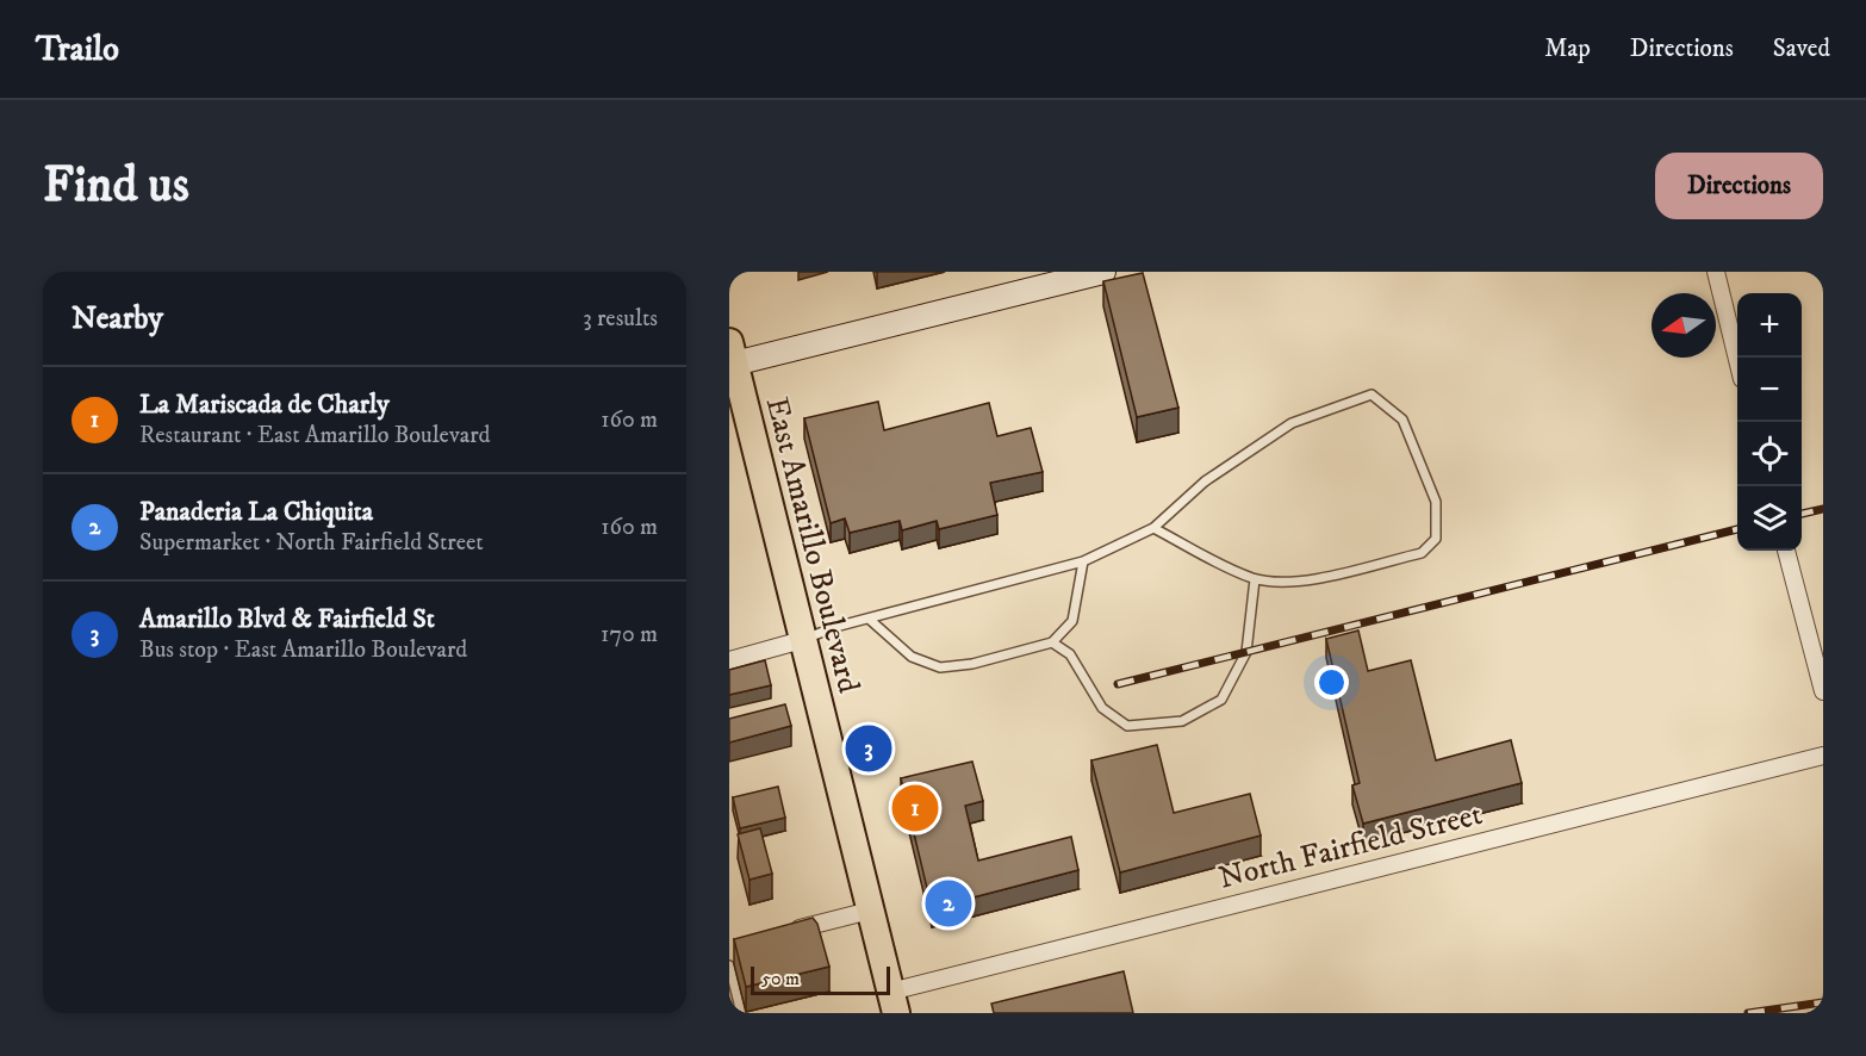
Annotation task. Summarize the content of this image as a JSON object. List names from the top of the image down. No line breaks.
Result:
{"streets":{"highway":["East Amarillo Boulevard"],"street":["North Fairfield Street"]},"crossings":[["East Amarillo Boulevard","North Fairfield Street"]],"scale_bar":"50 m","north":"left","page":{"header":"Trailo","nav":["Map","Directions","Saved"],"buttons":"Directions","title":"Find us","heading":["Nearby","3 results"],"map_buttons":["+","−"],"list":[{"mark":"1","name":"La Mariscada de Charly","note":"Restaurant · East Amarillo Boulevard","value":"160 m"},{"mark":"2","name":"Panaderia La Chiquita","note":"Supermarket · North Fairfield Street","value":"160 m"},{"mark":"3","name":"Amarillo Blvd & Fairfield St","note":"Bus stop · East Amarillo Boulevard","value":"170 m"}],"pins":["3","1","2"],"scale":"50 m"}}
